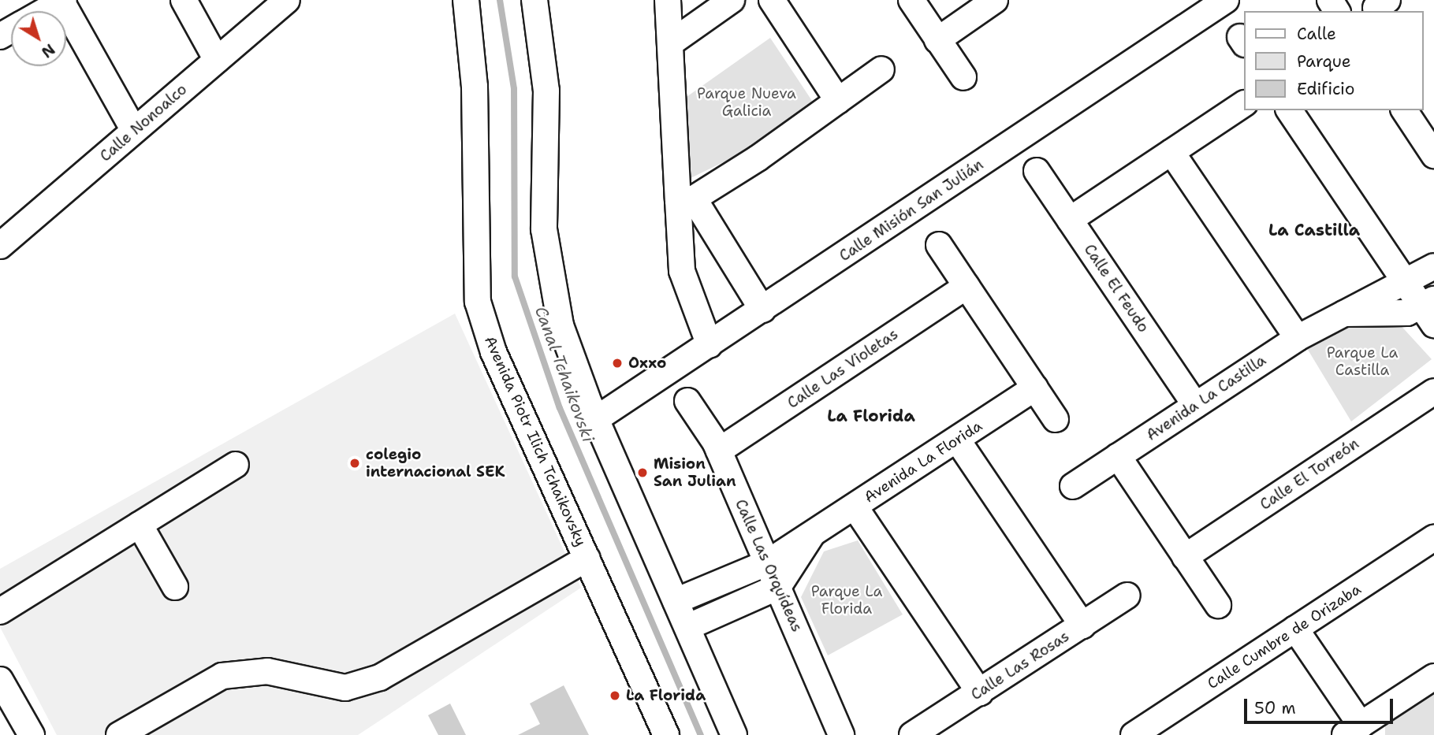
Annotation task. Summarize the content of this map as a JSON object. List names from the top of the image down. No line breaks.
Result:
{"streets":{"street":["Calle Nonoalco","Calle Misión San Julián","Calle El Feudo","Calle Las Violetas","Avenida La Castilla","Avenida Piotr Ilich Tchaikovsky","Avenida La Florida","Calle El Torreón","Calle Las Orquídeas","Calle Cumbre de Orizaba","Calle Las Rosas"]},"crossings":[["Calle El Feudo","Avenida La Castilla"],["Calle Las Violetas","Calle Las Orquídeas"],["Avenida La Florida","Calle Las Orquídeas"]],"districts":["La Castilla","La Florida"],"water":["Canal Tchaikovski"],"parks":["Parque Nueva Galicia","Parque La Castilla","Parque La Florida"],"places":["Oxxo","colegio internacional SEK","Mision San Julian","La Florida"],"legend":["Calle","Parque","Edificio"],"scale_bar":"50 m","north":"bottom right"}
